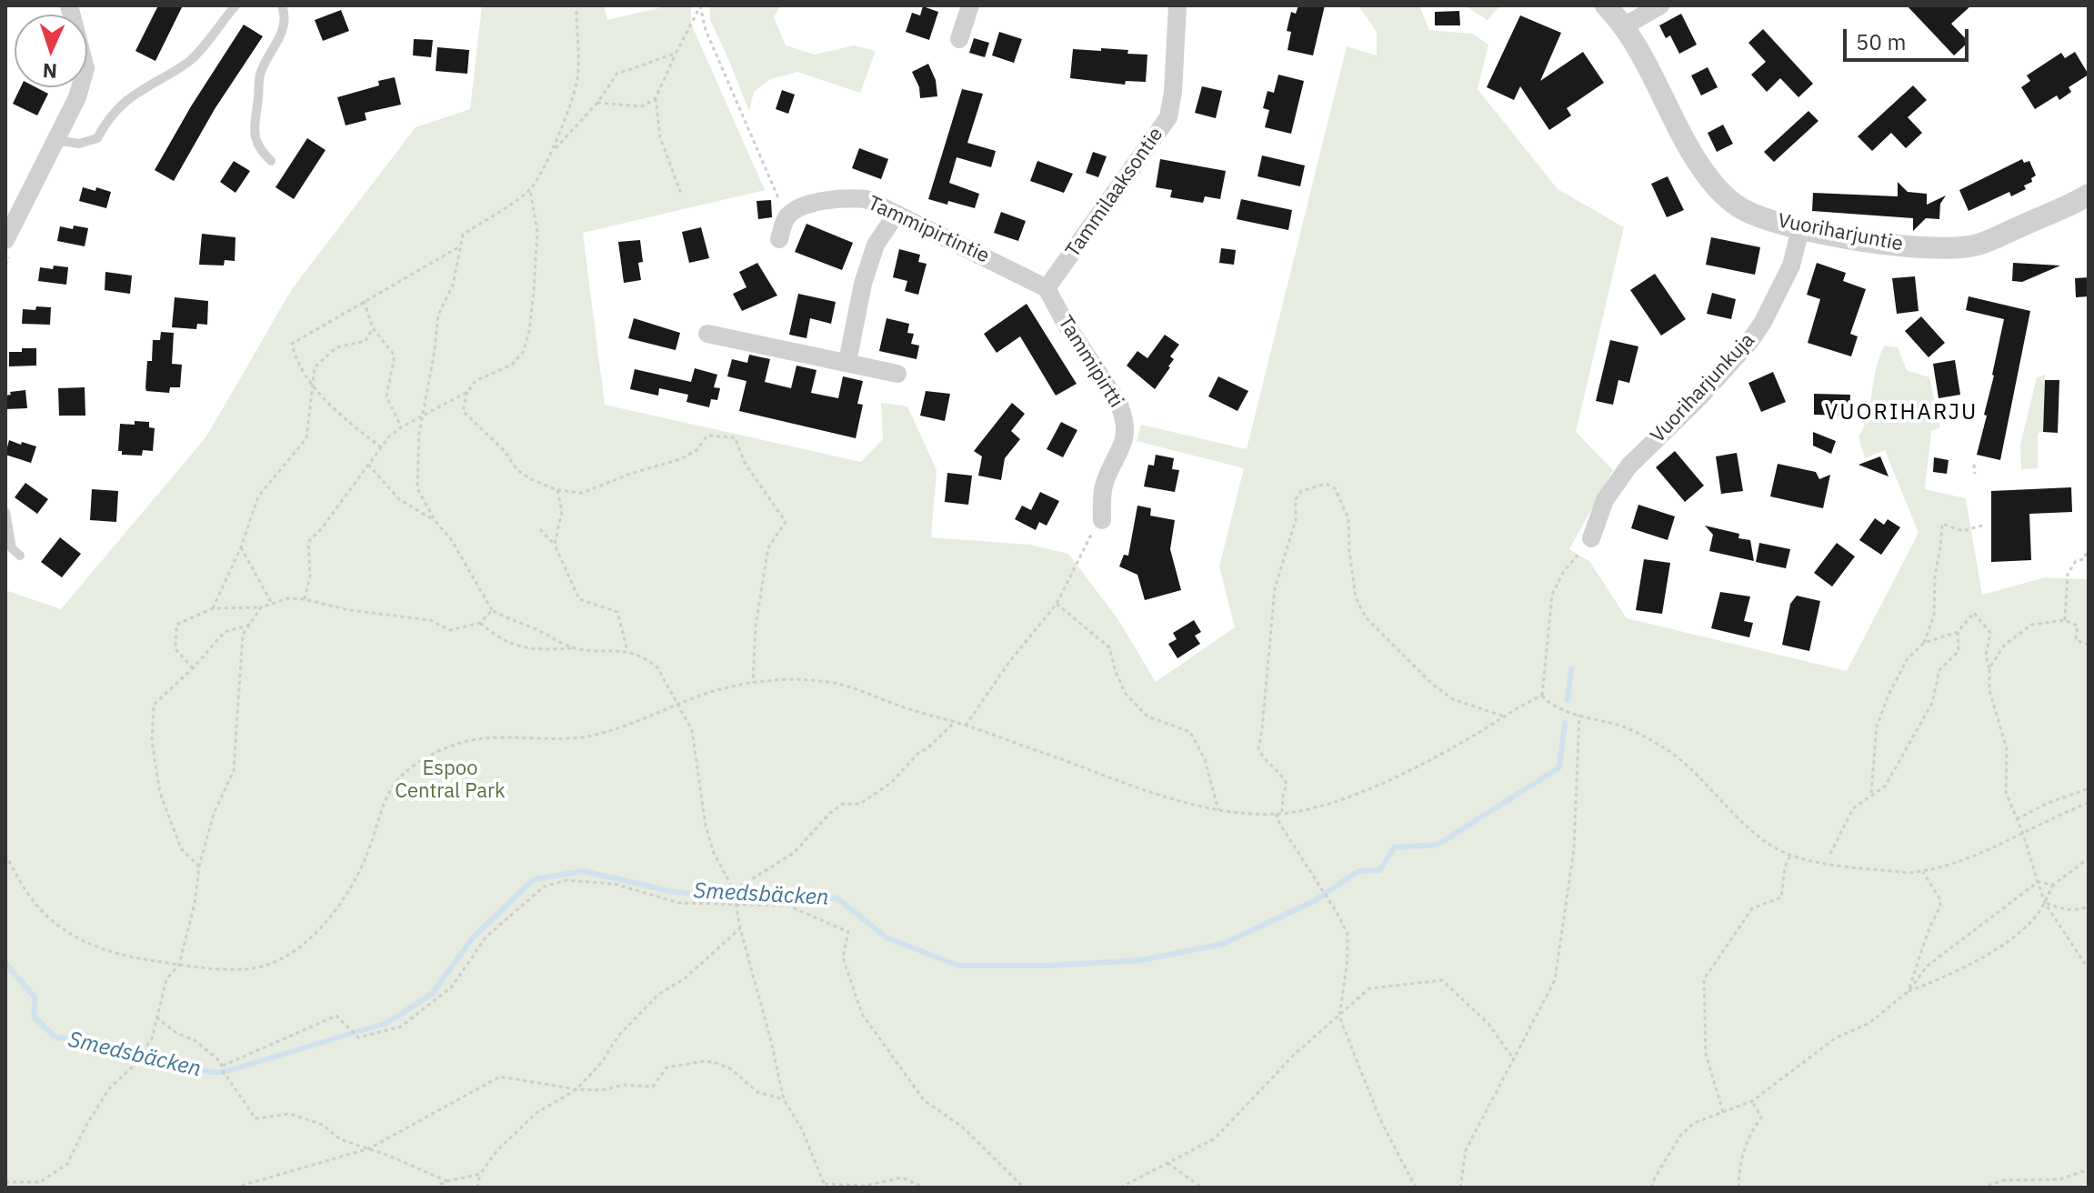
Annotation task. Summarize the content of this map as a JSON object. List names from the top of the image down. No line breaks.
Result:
{"streets":{"street":["Tammilaaksontie","Tammipirtintie","Vuoriharjuntie","Tammipirtti","Vuoriharjunkuja"]},"crossings":[["Tammilaaksontie","Tammipirtintie"],["Tammilaaksontie","Tammipirtti"],["Tammipirtintie","Tammipirtti"],["Vuoriharjuntie","Vuoriharjunkuja"]],"districts":["VUORIHARJU"],"water":["Smedsbäcken"],"parks":["Espoo Central Park"],"scale_bar":"50 m","north":"bottom"}
